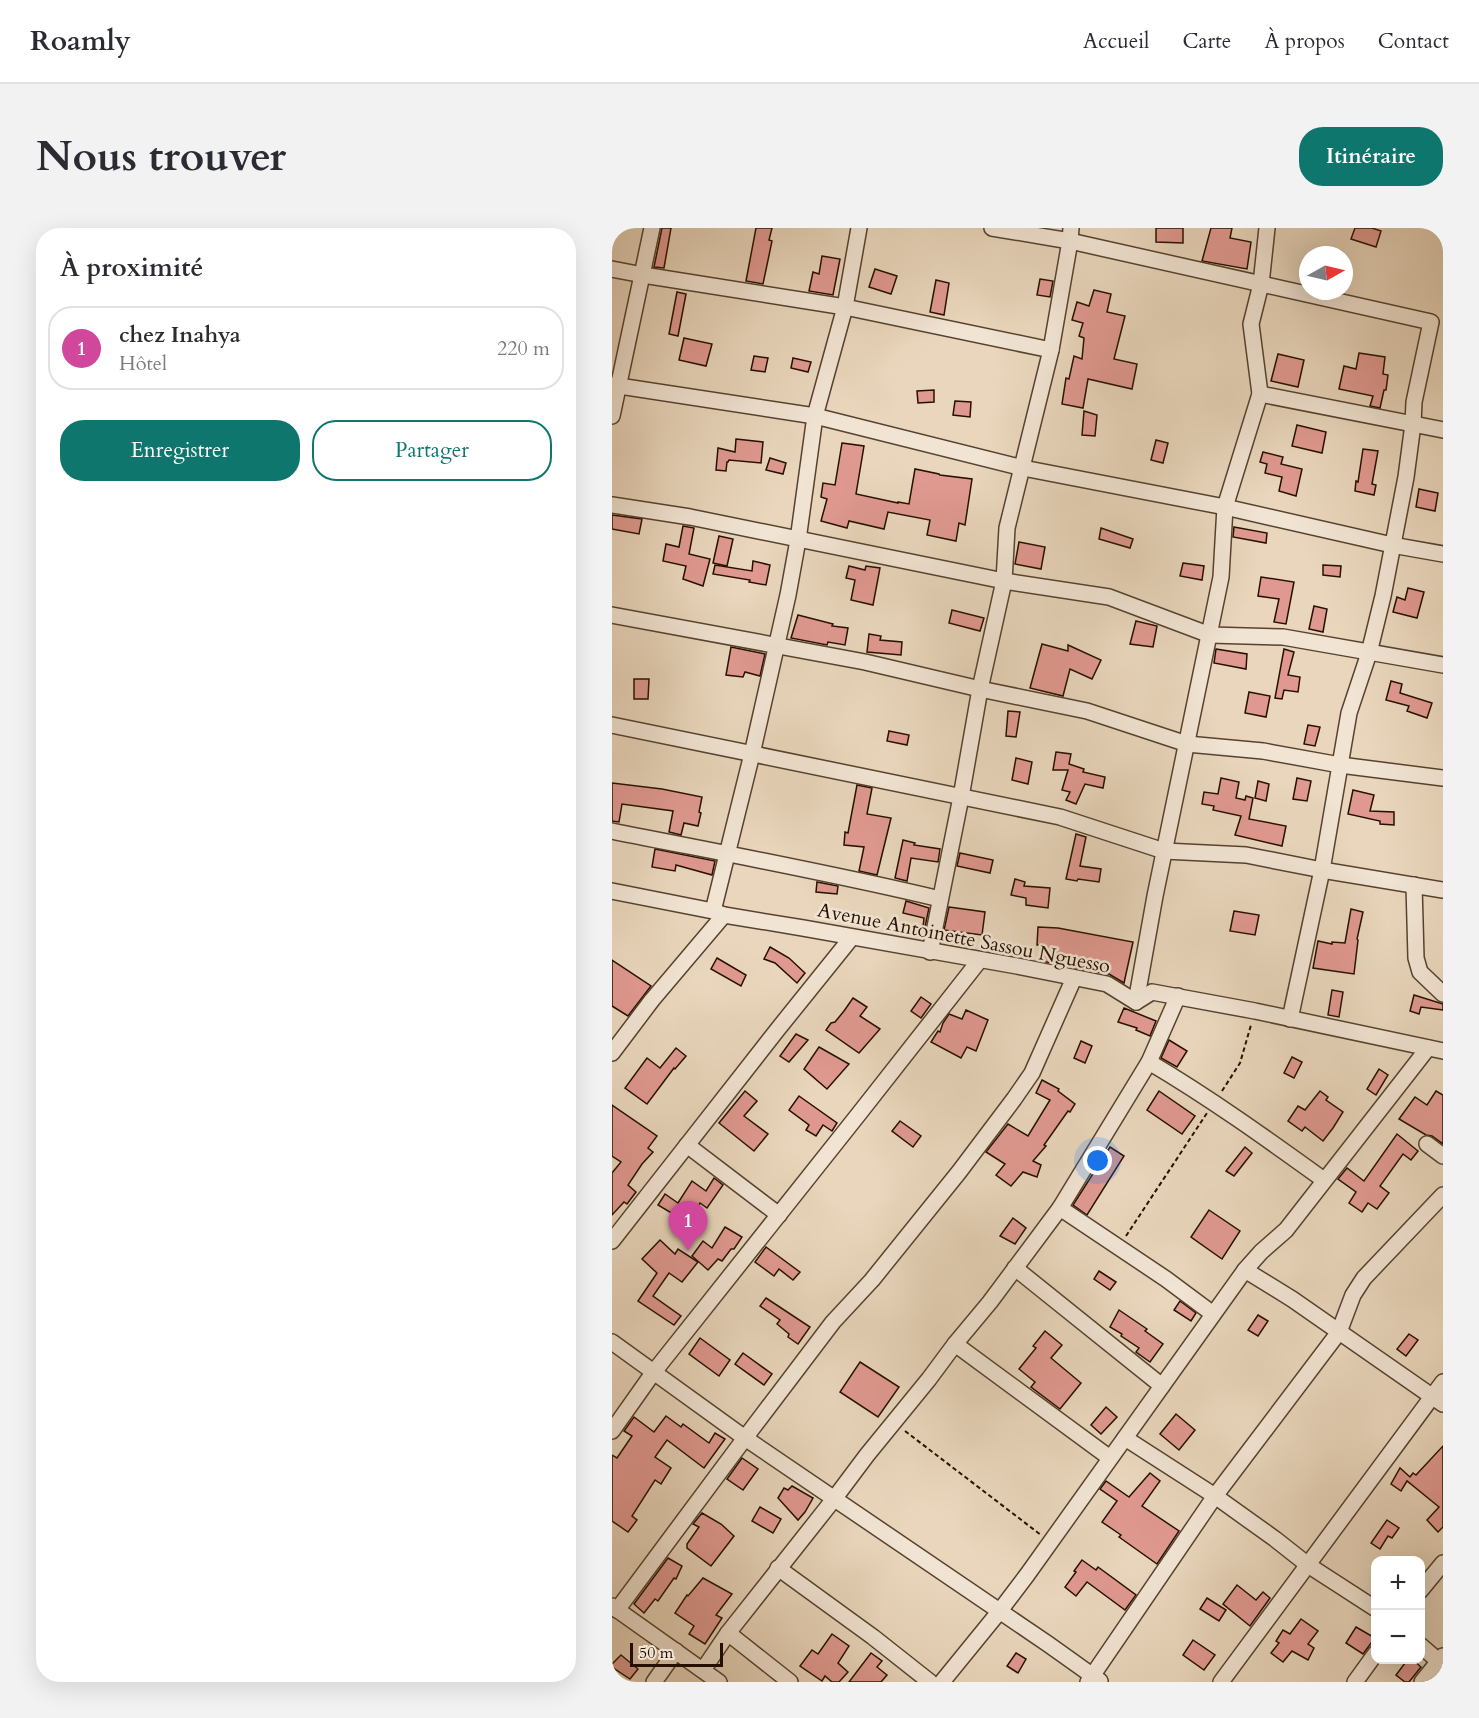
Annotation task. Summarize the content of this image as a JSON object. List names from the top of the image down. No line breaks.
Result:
{"streets":{"street":["Avenue Antoinette Sassou Nguesso"]},"scale_bar":"50 m","north":"right","page":{"header":"Roamly","nav":["Accueil","Carte","À propos","Contact"],"buttons":["Itinéraire",["Enregistrer","Partager"]],"title":"Nous trouver","heading":"À proximité","list":[{"mark":"1","name":"chez Inahya","note":"Hôtel","value":"220 m"}],"pins":"1","map_buttons":["+","−"],"scale":"50 m"}}
